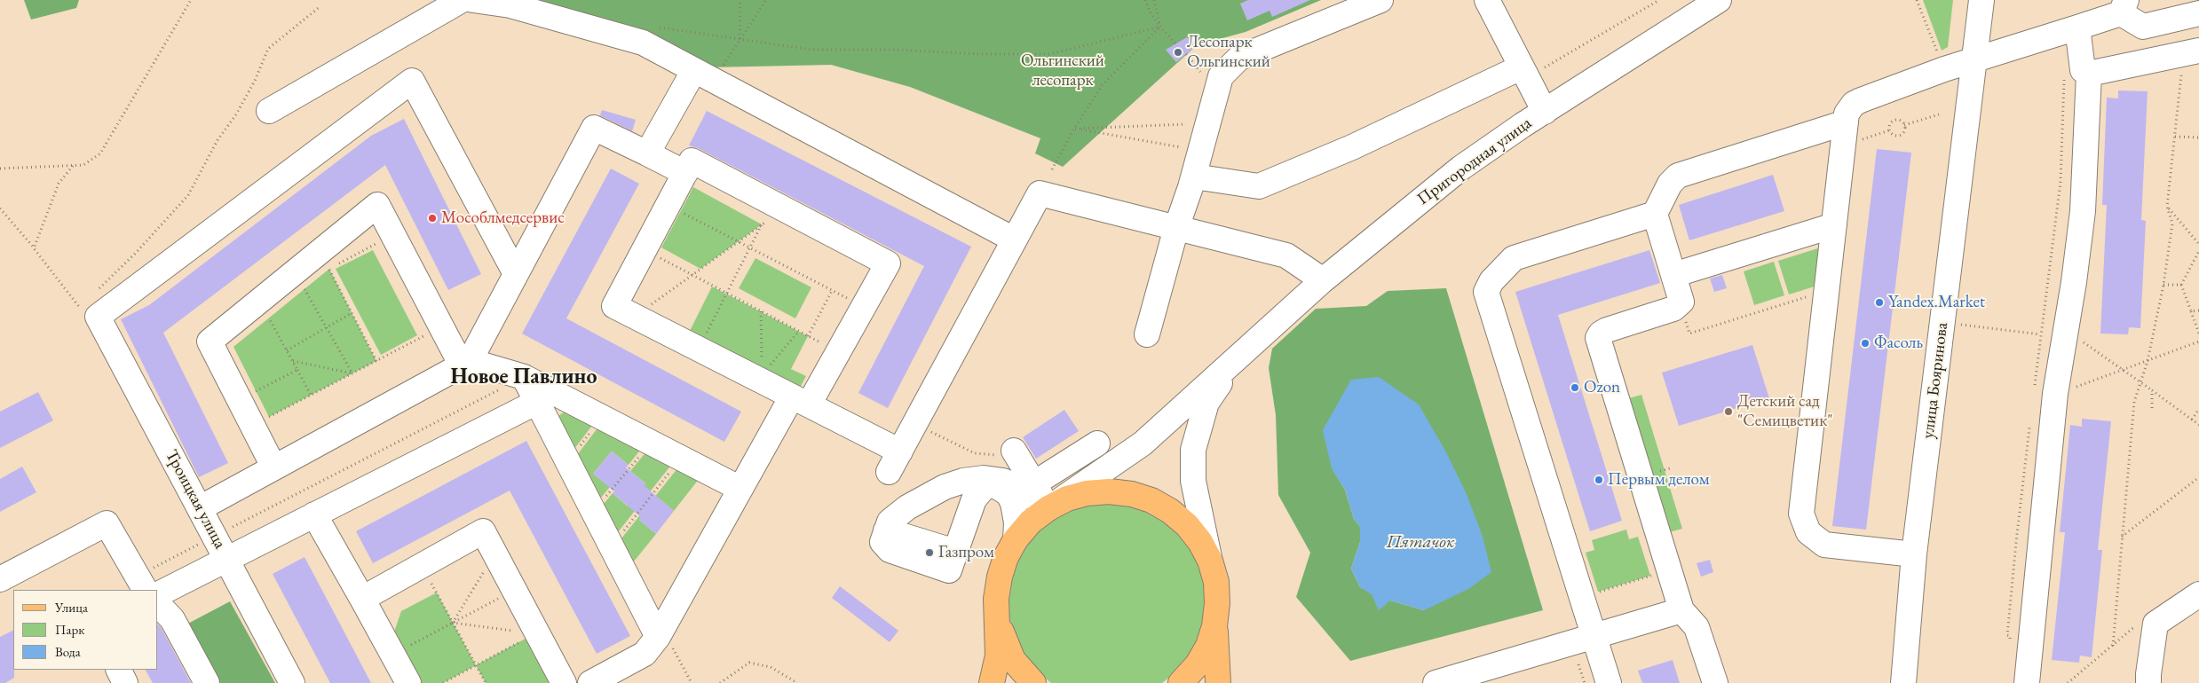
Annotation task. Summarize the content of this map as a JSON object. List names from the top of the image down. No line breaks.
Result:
{"streets":{"street":["Пригородная улица","улица Бояринова","Троицкая улица"]},"districts":["Новое Павлино"],"water":["Пятачок"],"parks":["Ольгинский лесопарк"],"places":["Лесопарк Ольгинский","Мособлмедсервис","Yandex.Market","Фасоль","Ozon","Детский сад \"Семицветик\"","Первым делом","Газпром"],"legend":["Улица","Парк","Вода"]}
